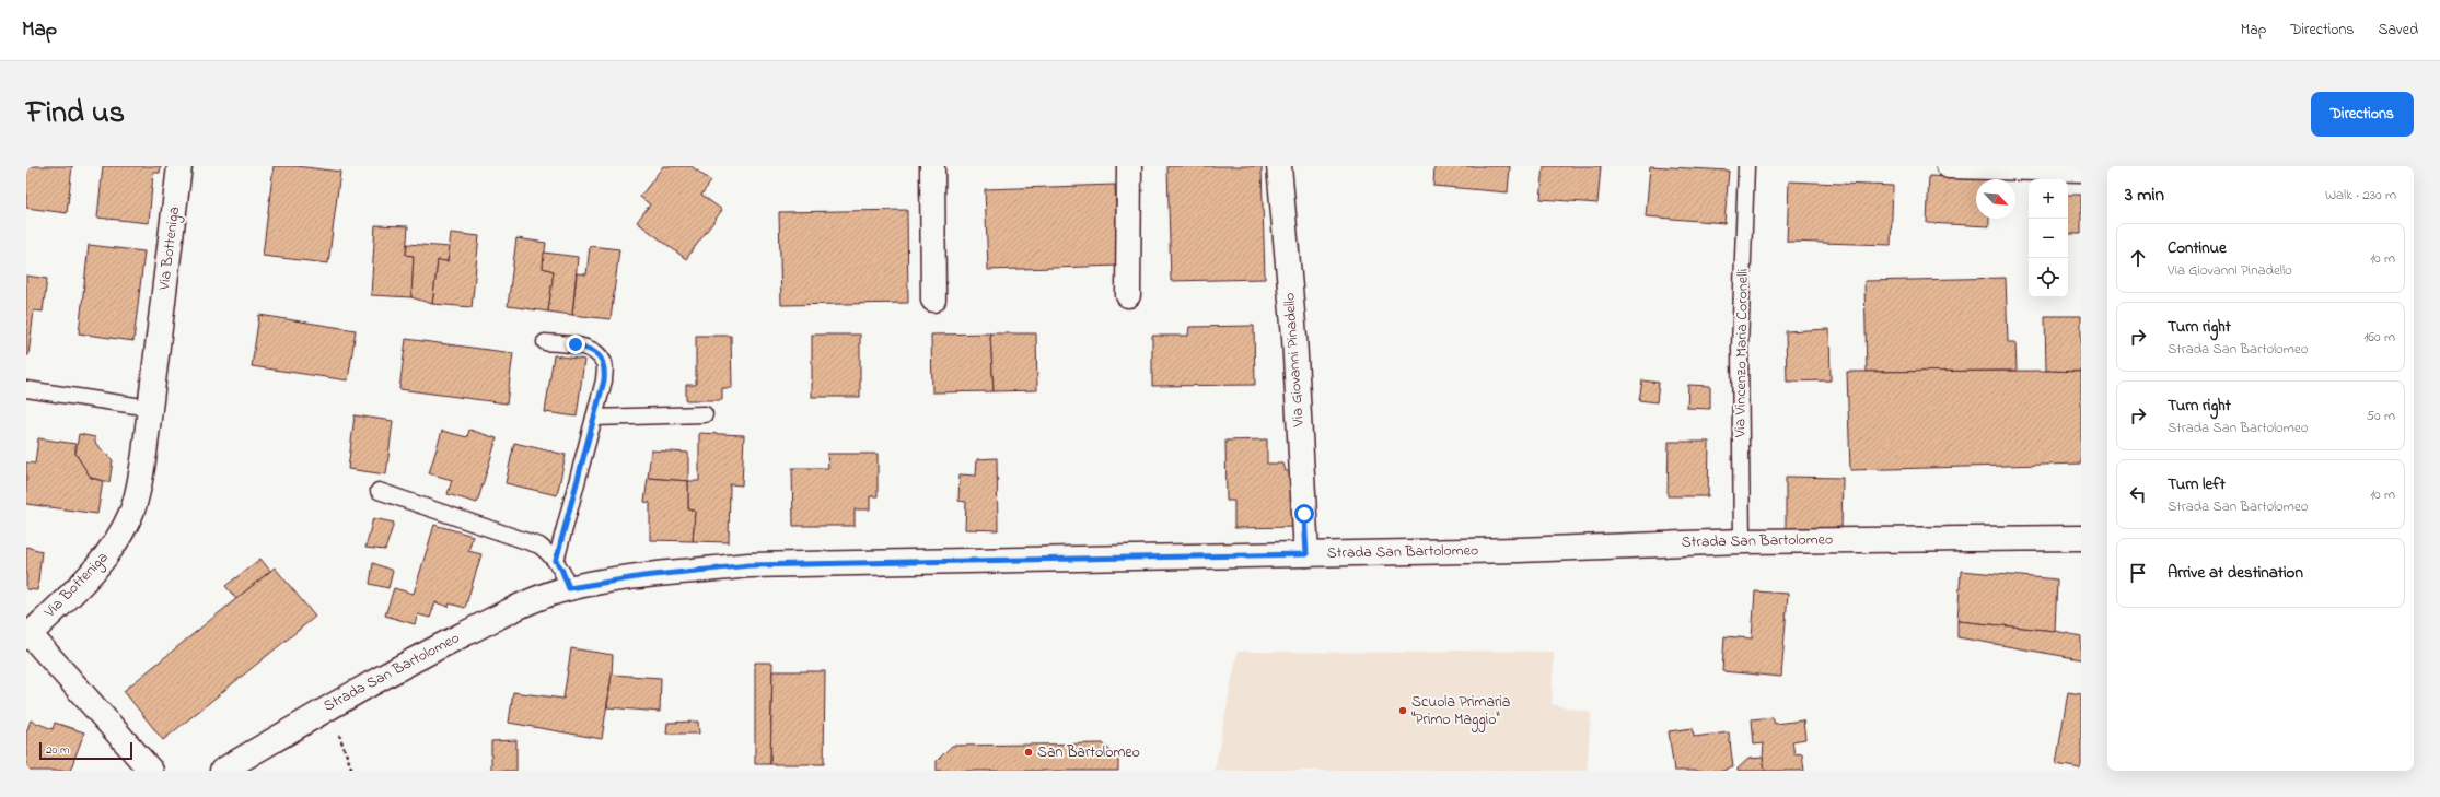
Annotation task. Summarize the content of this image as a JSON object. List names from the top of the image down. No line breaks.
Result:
{"streets":{"street":["Via Botteniga","Via Giovanni Pinadello","Strada San Bartolomeo"],"lane":["Via Vincenzo Maria Coronelli"]},"crossings":[["Via Vincenzo Maria Coronelli","Strada San Bartolomeo"],["Via Giovanni Pinadello","Strada San Bartolomeo"]],"places":["Scuola Primaria \"Primo Maggio\"","San Bartolomeo"],"scale_bar":"20 m","north":"bottom right","page":{"header":"Map","nav":["Map","Directions","Saved"],"title":"Find us","buttons":"Directions","heading":["3 min","Walk · 230 m"],"map_buttons":["+","−"],"list":[["Continue","Via Giovanni Pinadello","10 m"],["Turn right","Strada San Bartolomeo","160 m"],["Turn right","Strada San Bartolomeo","50 m"],["Turn left","Strada San Bartolomeo","10 m"],"Arrive at destination"],"scale":"20 m"}}
